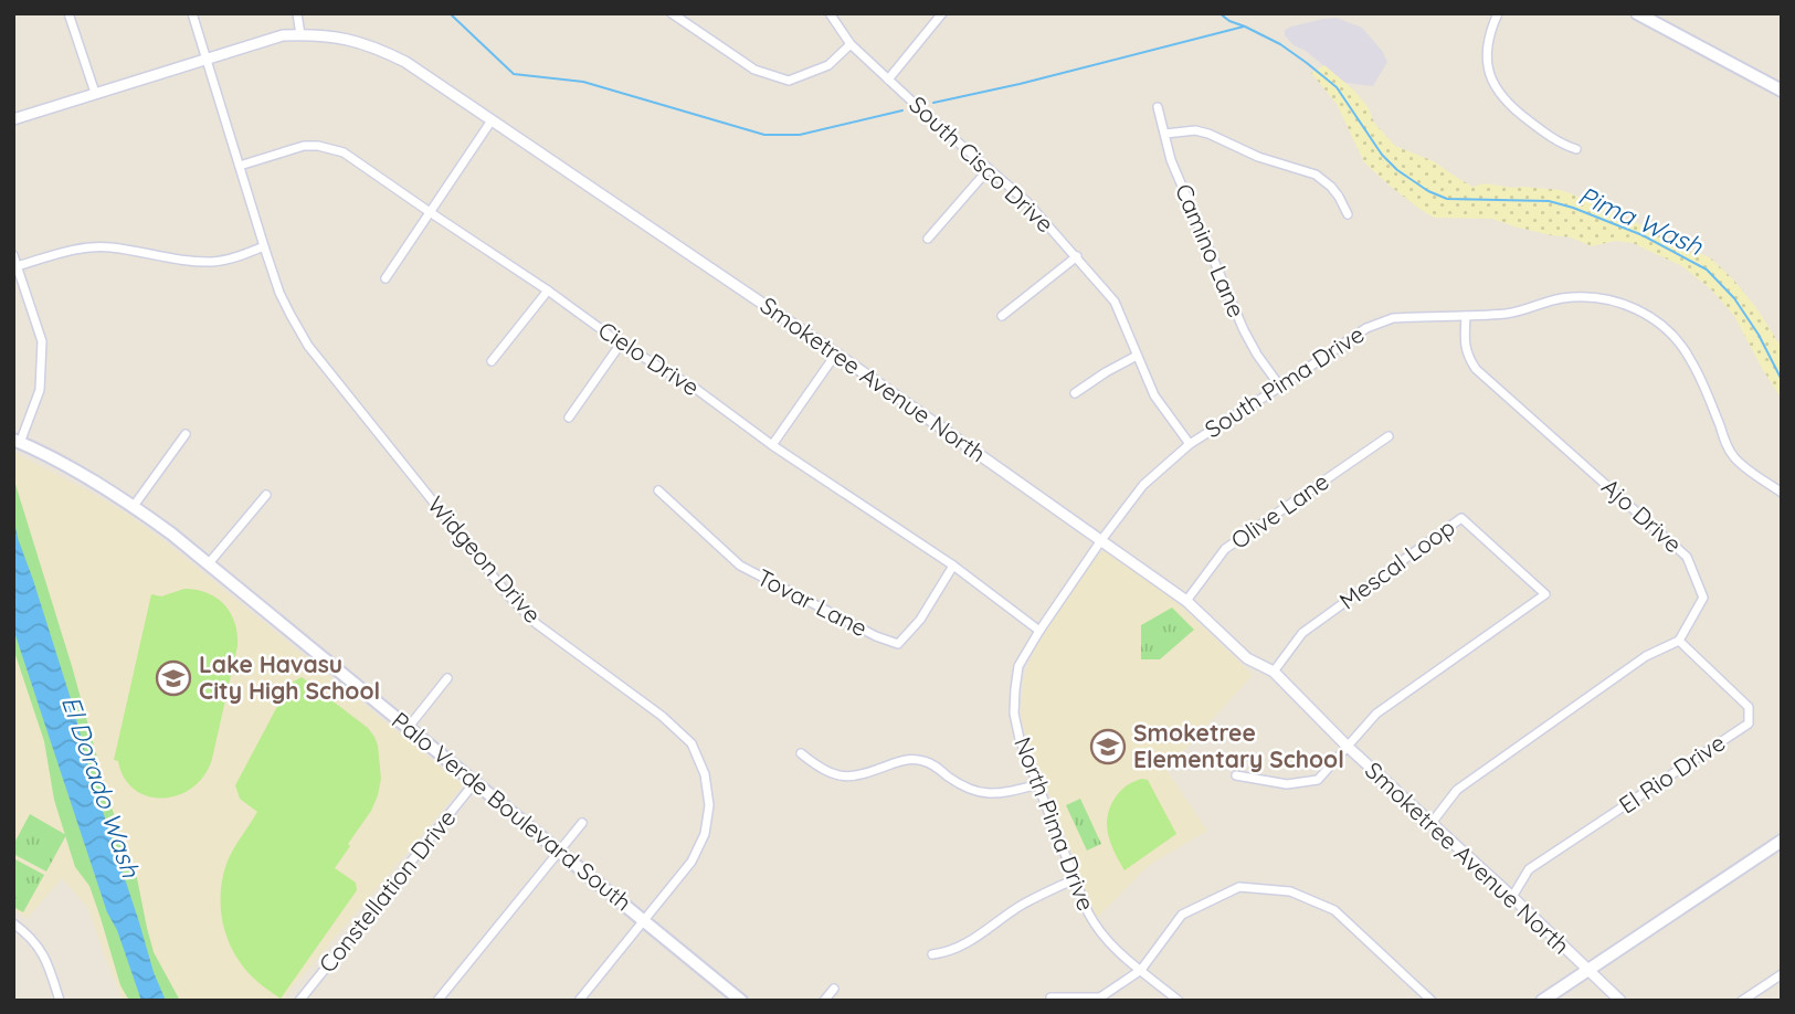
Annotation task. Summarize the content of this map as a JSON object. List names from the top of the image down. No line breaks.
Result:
{"streets":{"main road":["Palo Verde Boulevard South"],"street":["South Cisco Drive","Camino Lane","Cielo Drive","Smoketree Avenue North","South Pima Drive","Olive Lane","Ajo Drive","Widgeon Drive","Mescal Loop","Tovar Lane","El Rio Drive","North Pima Drive","Constellation Drive"]},"crossings":[["South Cisco Drive","South Pima Drive"],["Camino Lane","South Pima Drive"],["Cielo Drive","Widgeon Drive"],["Cielo Drive","Tovar Lane"],["Cielo Drive","North Pima Drive"],["Smoketree Avenue North","South Pima Drive"],["Smoketree Avenue North","Olive Lane"],["Smoketree Avenue North","Widgeon Drive"],["Smoketree Avenue North","Mescal Loop"],["Smoketree Avenue North","El Rio Drive"],["Smoketree Avenue North","North Pima Drive"],["South Pima Drive","Ajo Drive"],["South Pima Drive","North Pima Drive"],["Ajo Drive","El Rio Drive"],["Widgeon Drive","Palo Verde Boulevard South"],["Palo Verde Boulevard South","Constellation Drive"]],"water":["Pima Wash","El Dorado Wash"],"places":{"school or university":["Lake Havasu City High School","Smoketree Elementary School"]}}
